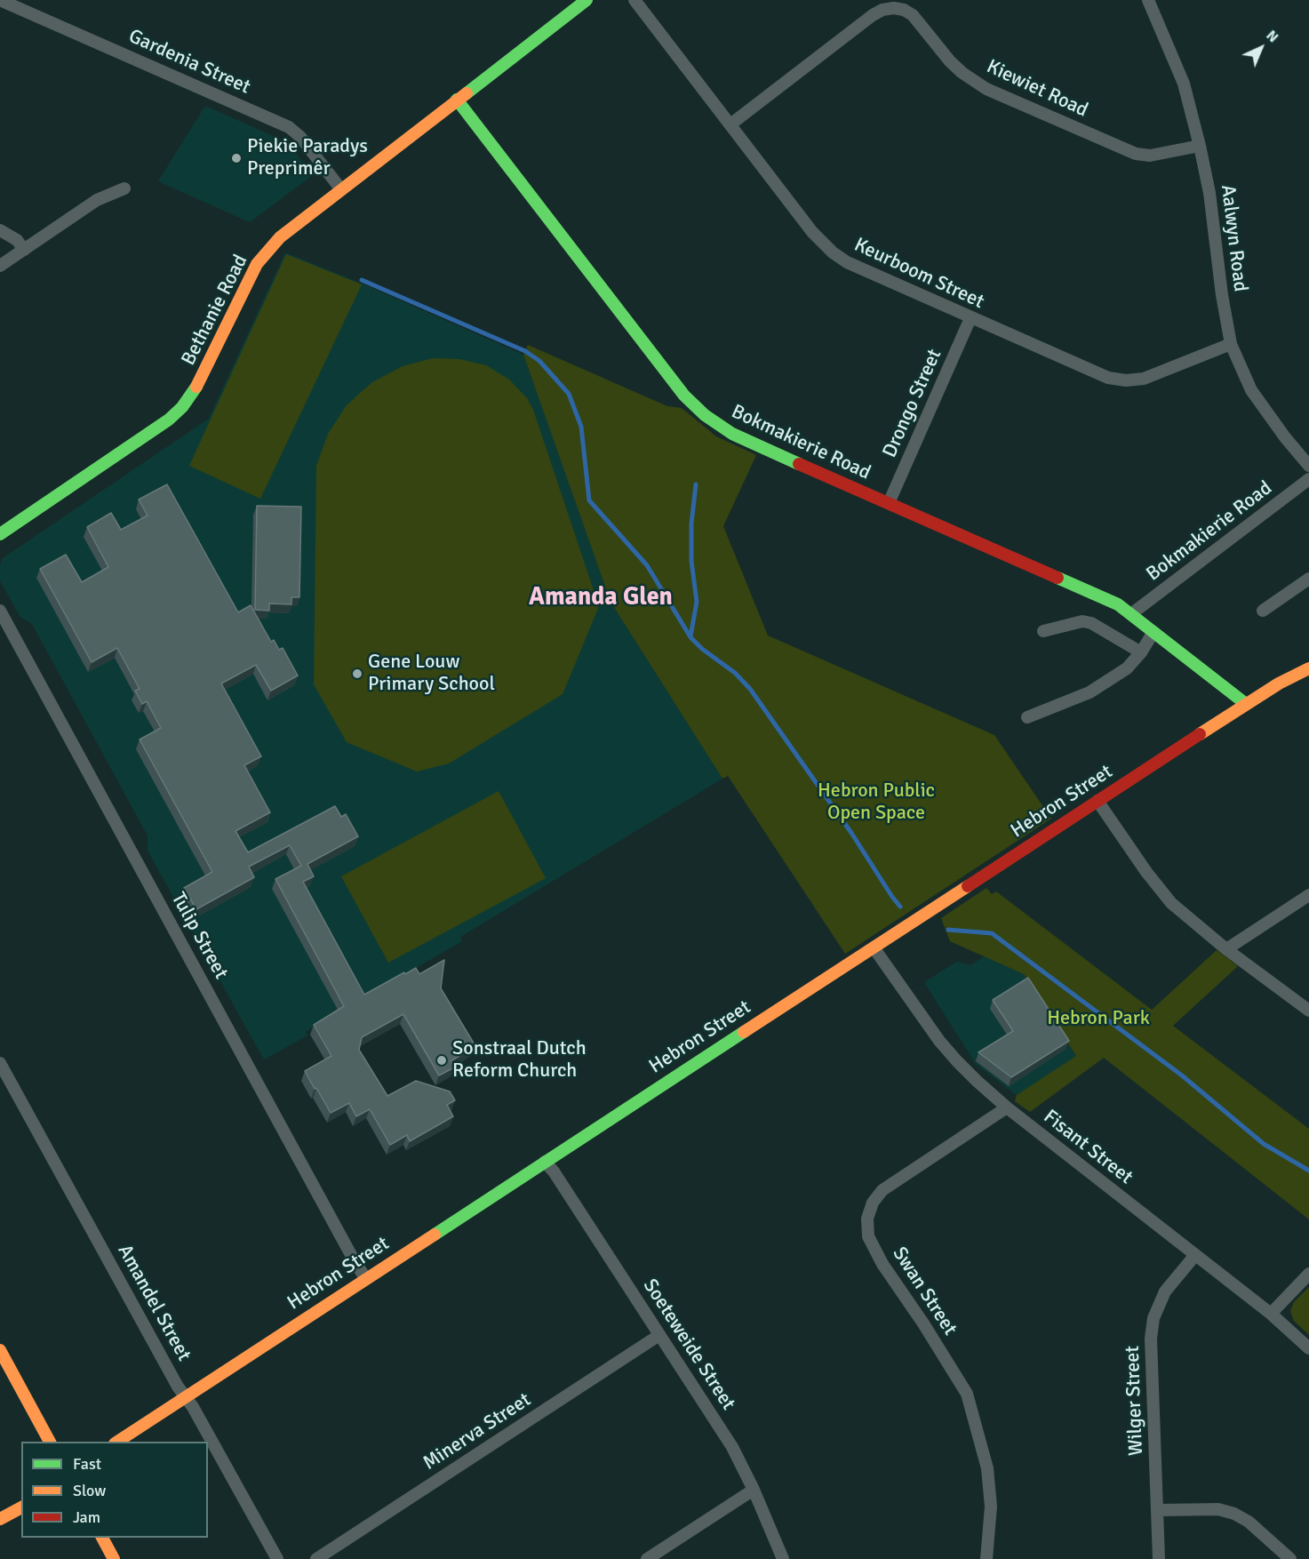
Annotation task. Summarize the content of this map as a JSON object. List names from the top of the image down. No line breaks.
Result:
{"streets":{"street":["Gardenia Street","Kiewiet Road","Aalwyn Road","Keurboom Street","Bethanie Road","Drongo Street","Bokmakierie Road","Hebron Street","Tulip Street","Fisant Street","Swan Street","Amandel Street","Soeteweide Street","Wilger Street","Minerva Street"]},"crossings":[["Gardenia Street","Bethanie Road"],["Kiewiet Road","Aalwyn Road"],["Kiewiet Road","Keurboom Street"],["Aalwyn Road","Keurboom Street"],["Keurboom Street","Drongo Street"],["Bethanie Road","Bokmakierie Road"],["Drongo Street","Bokmakierie Road"],["Bokmakierie Road","Hebron Street"],["Hebron Street","Tulip Street"],["Hebron Street","Fisant Street"],["Hebron Street","Amandel Street"],["Hebron Street","Soeteweide Street"],["Fisant Street","Swan Street"],["Fisant Street","Wilger Street"],["Soeteweide Street","Minerva Street"]],"districts":["Amanda Glen"],"parks":["Hebron Public Open Space","Hebron Park"],"places":["Piekie Paradys Preprimêr","Gene Louw Primary School","Sonstraal Dutch Reform Church"],"legend":["Fast","Slow","Jam"],"north":"top right"}
